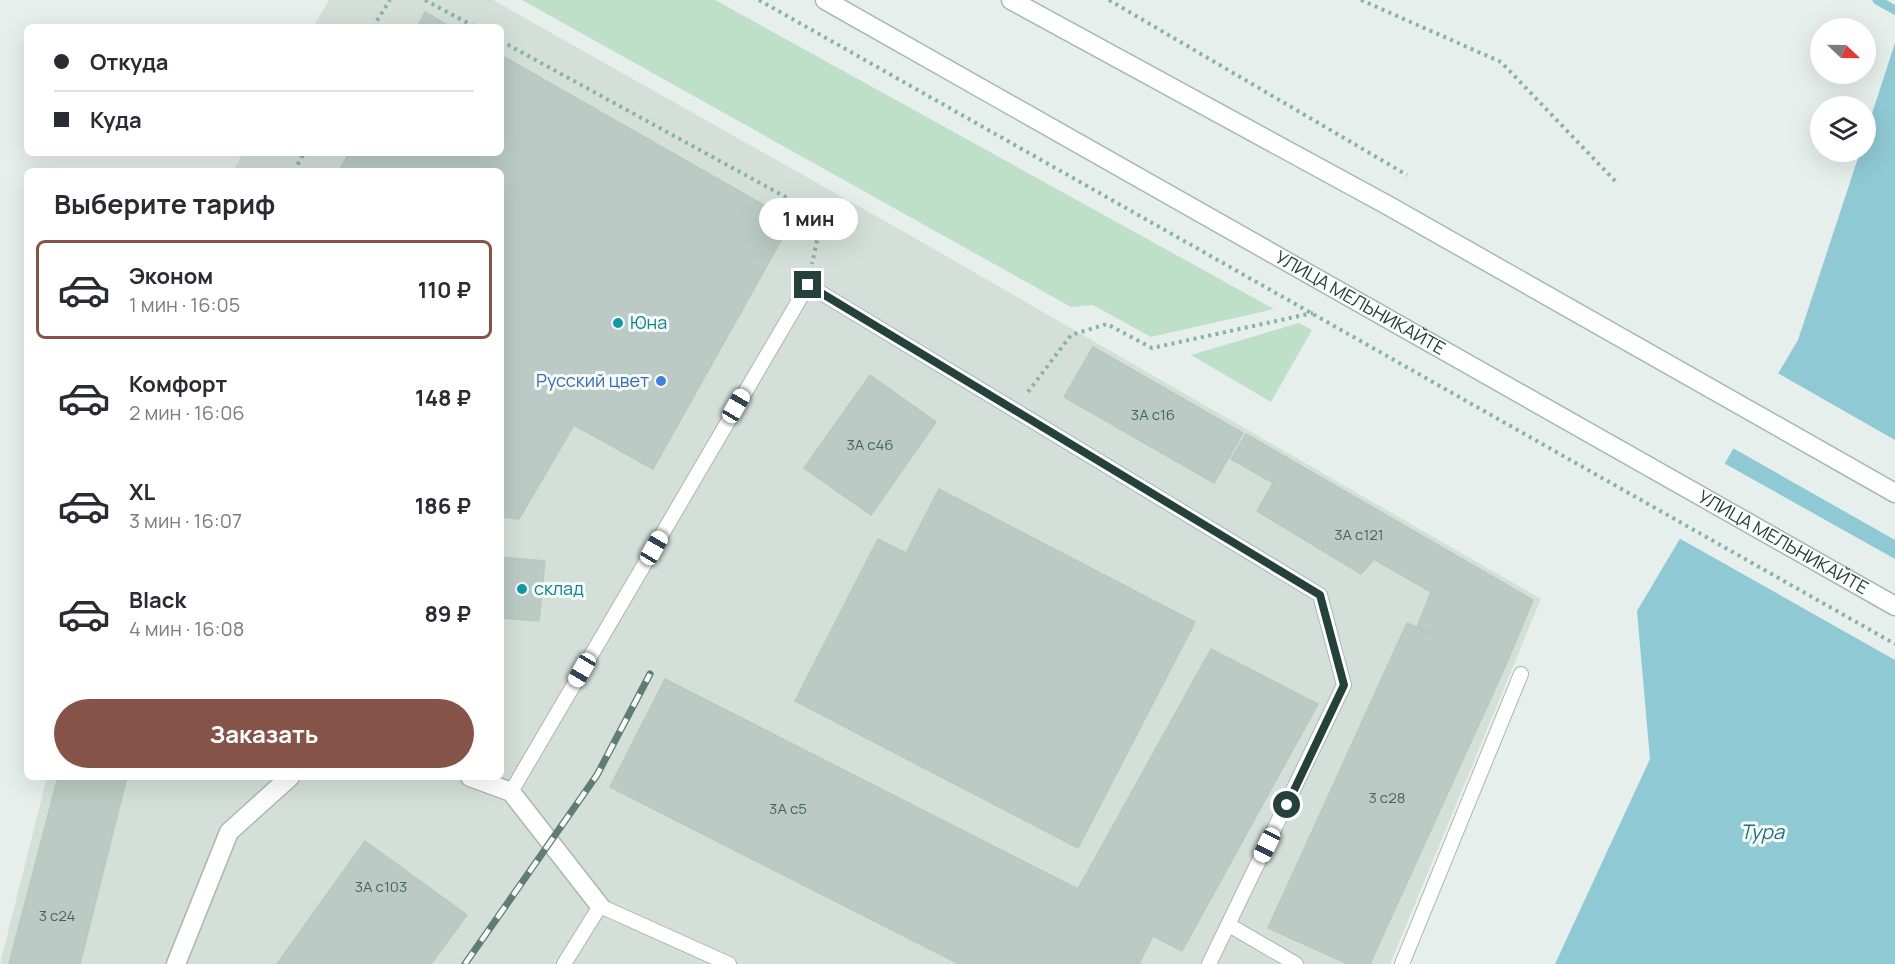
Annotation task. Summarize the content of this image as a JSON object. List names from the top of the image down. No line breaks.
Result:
{"streets":{"main road":["УЛИЦА МЕЛЬНИКАЙТЕ"]},"water":["Тура"],"places":["Юна","Русский цвет","склад"],"house_numbers":["3А с16","3А с46","3А с121","3 с28","3А с5","3А с103","3 с24"],"north":"right","page":{"banner":["Откуда","Куда"],"heading":"Выберите тариф","bubble":"1 мин","list":[{"name":"Эконом","note":"1 мин · 16:05","value":"110 ₽"},{"name":"Комфорт","note":"2 мин · 16:06","value":"148 ₽"},{"name":"XL","note":"3 мин · 16:07","value":"186 ₽"},{"name":"Black","note":"4 мин · 16:08","value":"89 ₽"}],"buttons":"Заказать"}}
